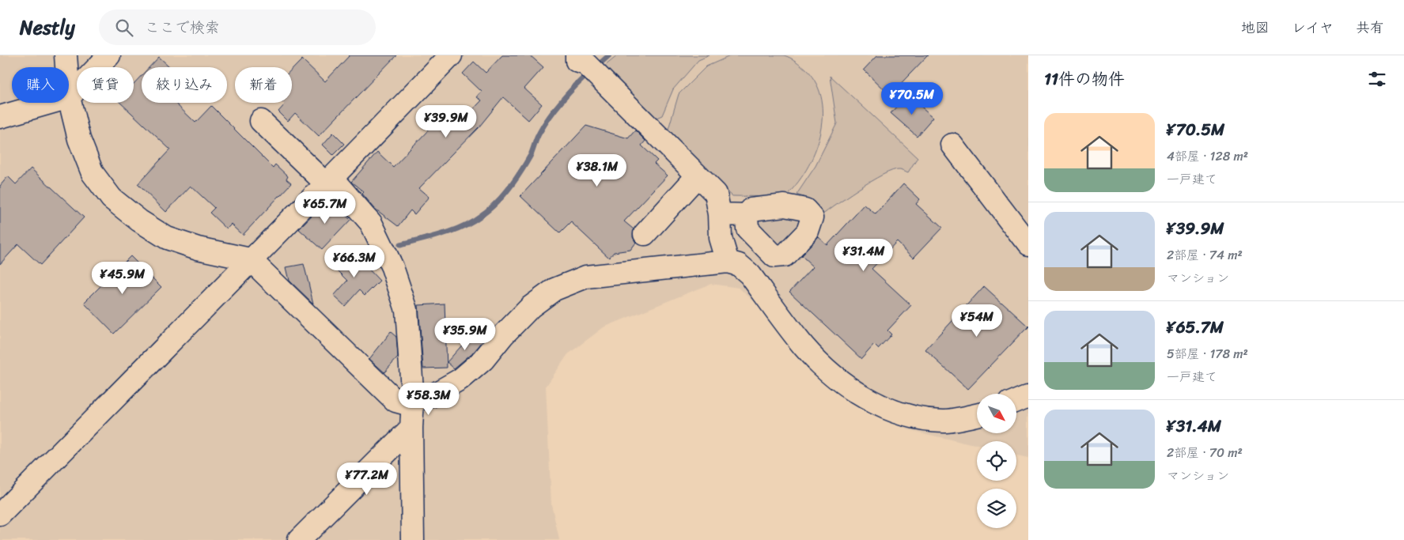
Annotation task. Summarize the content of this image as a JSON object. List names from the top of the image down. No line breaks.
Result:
{"north":"bottom right","page":{"header":"Nestly","search":"ここで検索","nav":["地図","レイヤ","共有"],"heading":"11件の物件","chip":["購入","賃貸","絞り込み","新着"],"price":["¥70.5M","¥39.9M","¥38.1M","¥65.7M","¥31.4M","¥66.3M","¥45.9M","¥54M","¥35.9M","¥58.3M","¥77.2M"],"list":[{"name":"¥70.5M","note":"4部屋 · 128 m² · 一戸建て"},{"name":"¥39.9M","note":"2部屋 · 74 m² · マンション"},{"name":"¥65.7M","note":"5部屋 · 178 m² · 一戸建て"},{"name":"¥31.4M","note":"2部屋 · 70 m² · マンション"}]}}
